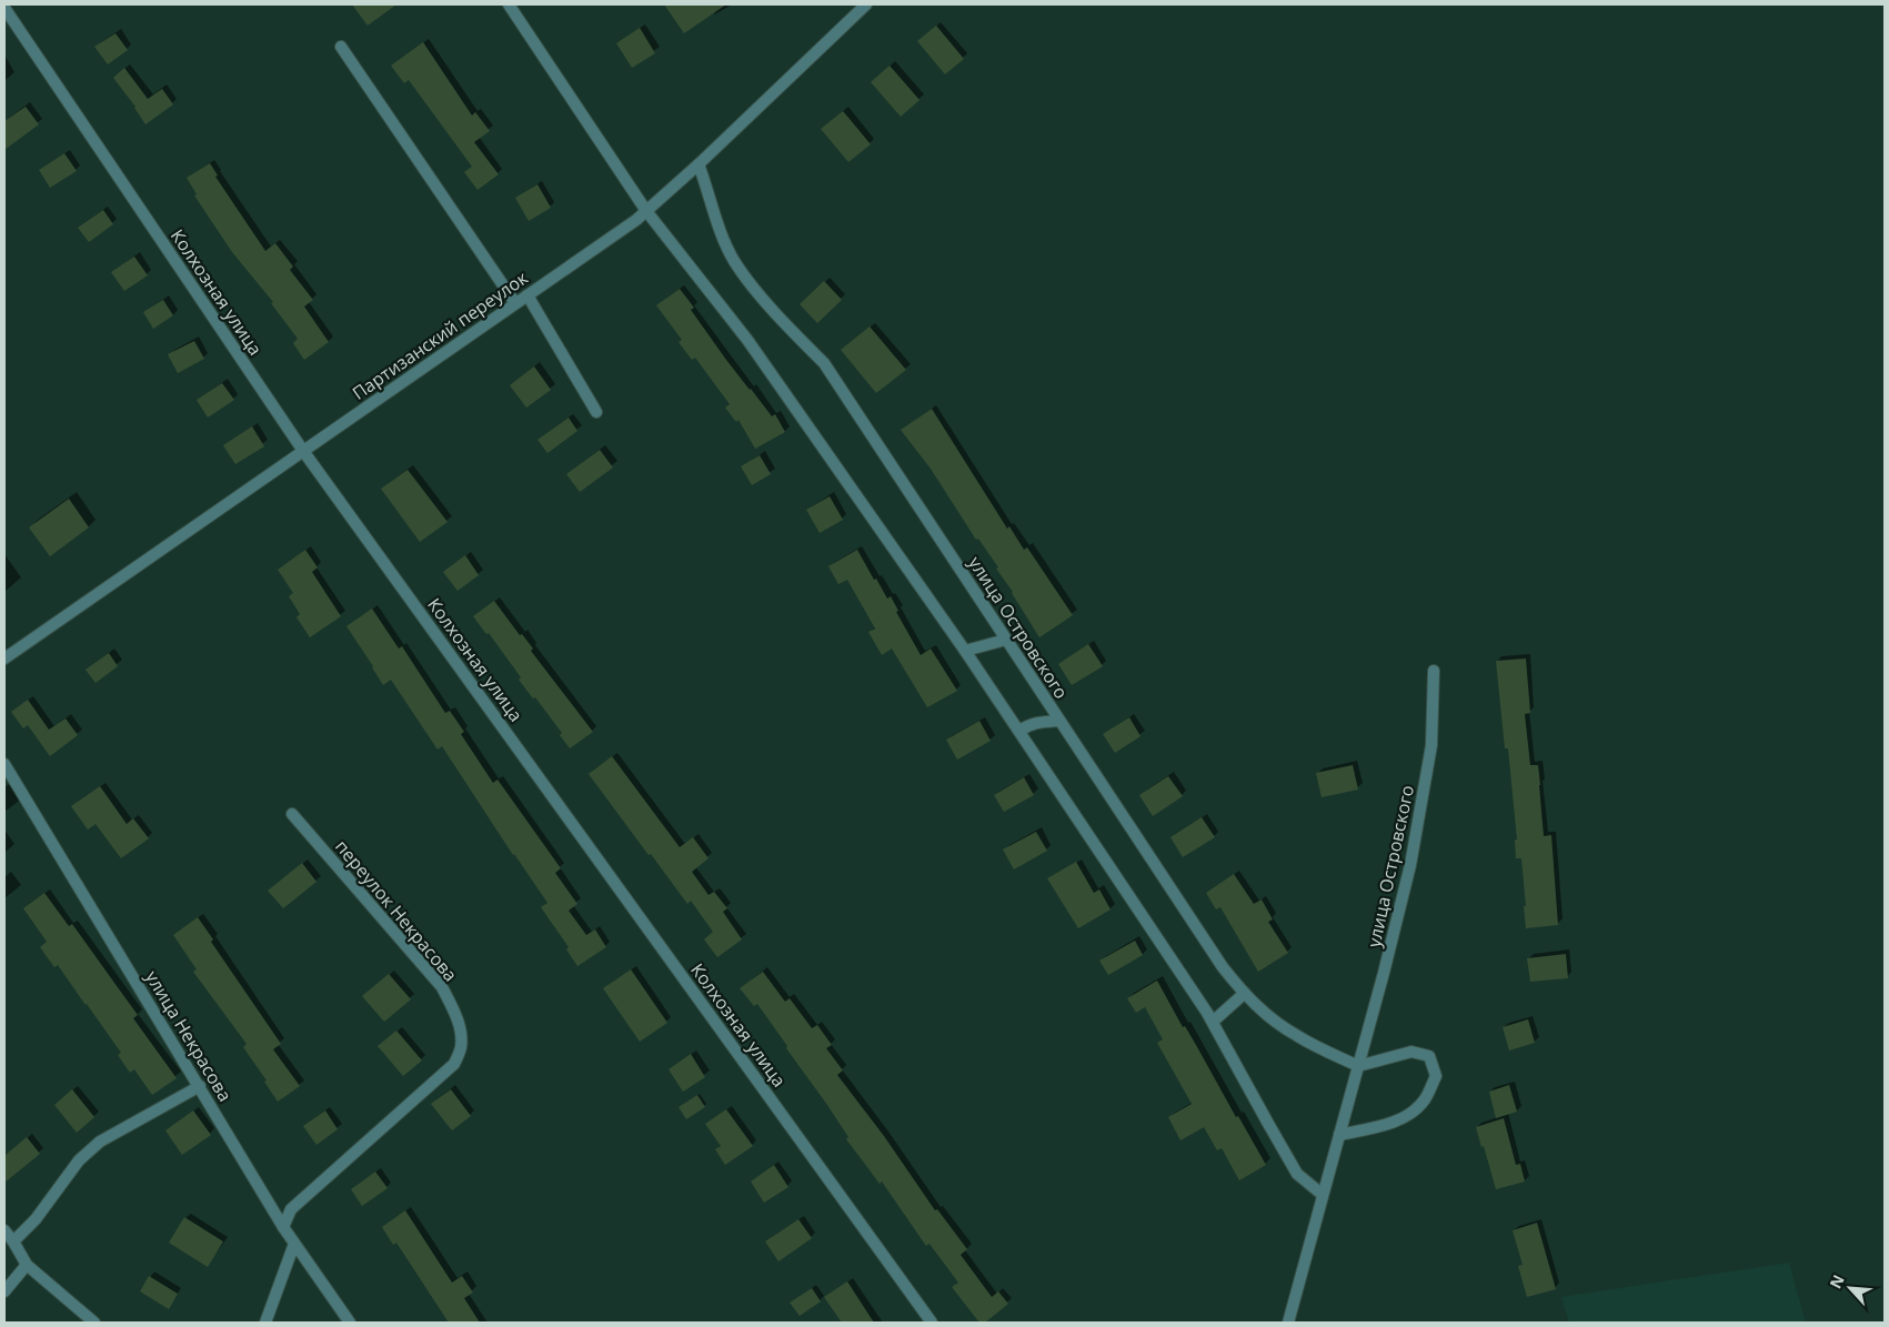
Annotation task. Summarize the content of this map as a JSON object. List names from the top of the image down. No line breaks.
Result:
{"streets":{"street":["Колхозная улица","Партизанский переулок","улица Островского","переулок Некрасова","улица Некрасова"]},"crossings":[["Колхозная улица","Партизанский переулок"],["Партизанский переулок","улица Островского"],["переулок Некрасова","улица Некрасова"]],"north":"top left"}
